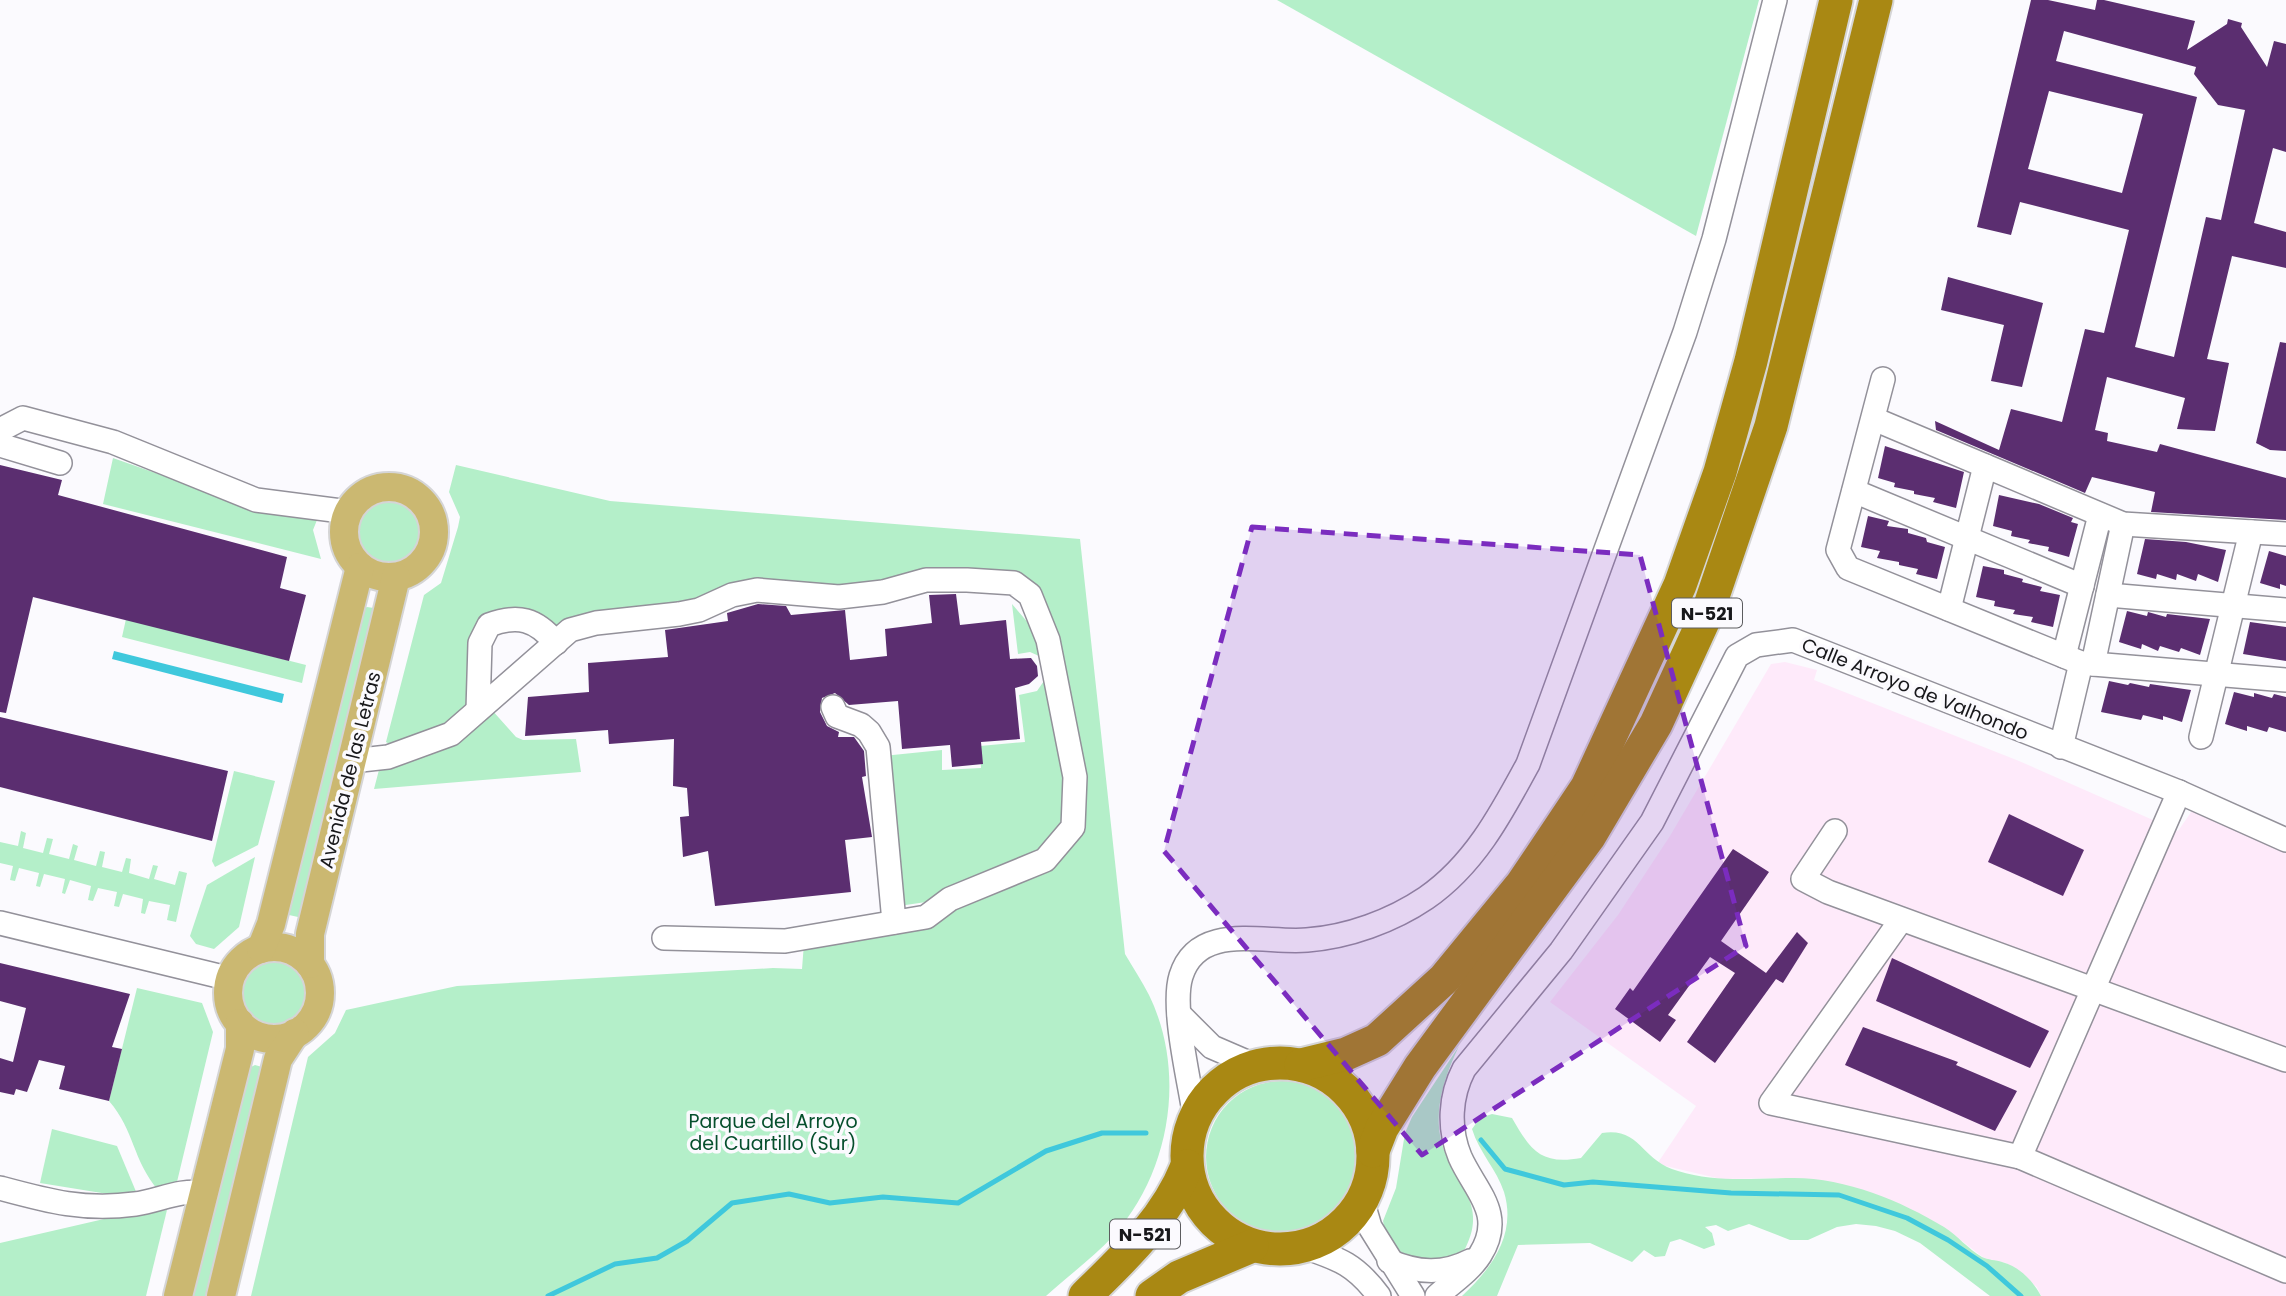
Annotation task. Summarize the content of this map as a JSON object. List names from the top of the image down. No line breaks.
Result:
{"streets":{"highway":["N-521"],"main road":["Avenida de las Letras"],"street":["Calle Arroyo de Valhondo"]},"parks":["Parque del Arroyo del Cuartillo (Sur)"]}
